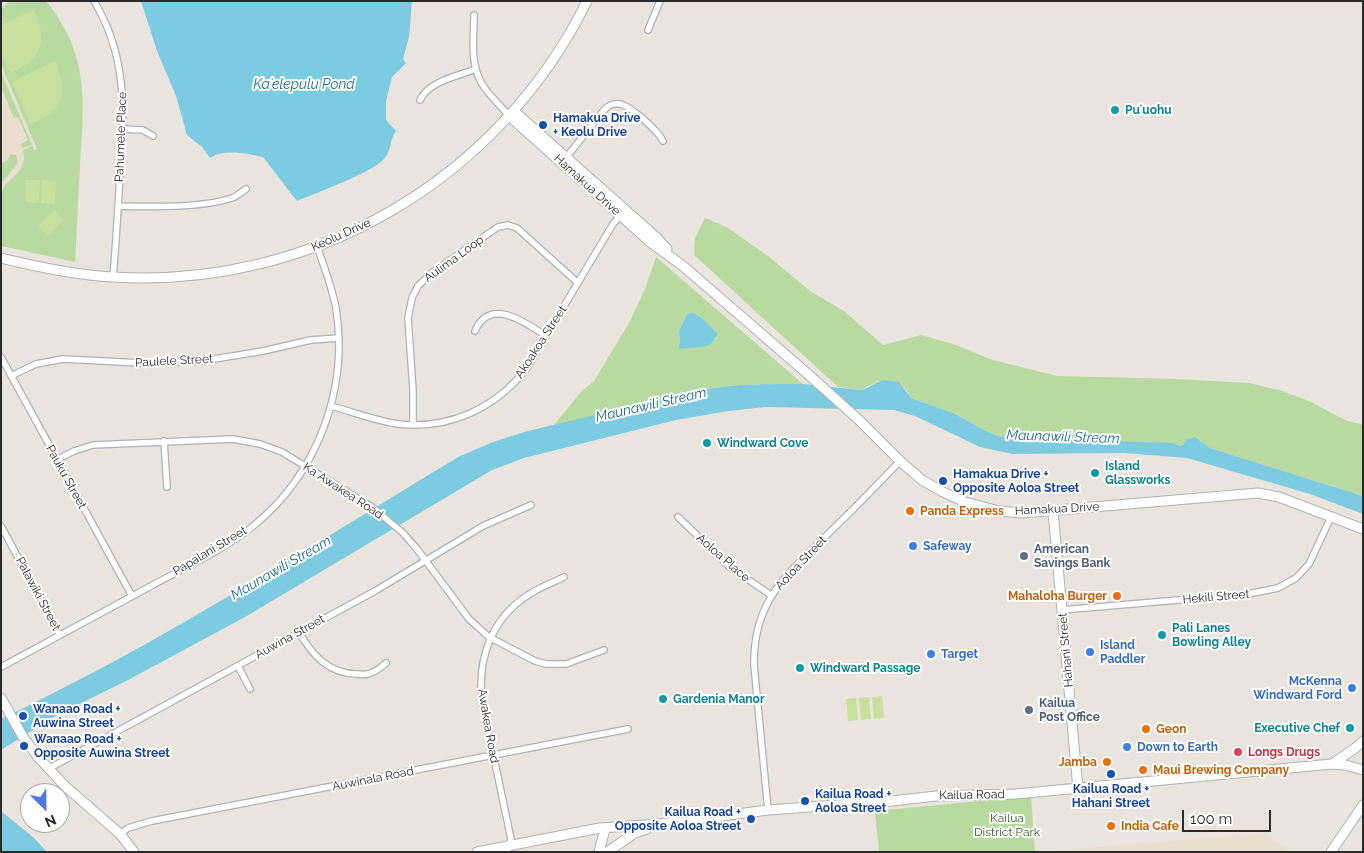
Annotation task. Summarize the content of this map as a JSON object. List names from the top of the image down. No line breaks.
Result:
{"streets":{"main road":["Hamakua Drive","Keolu Drive","Hahani Street","Kailua Road"],"street":["Pahumele Place","Aulima Loop","Akoakoa Street","Paulele Street","Pauku Street","Ka Awakea Road","Papalani Street","Aoloa Place","Aoloa Street","Palawiki Street","Hekili Street","Auwina Street","Awakea Road","Auwinala Road"]},"crossings":[["Pahumele Place","Keolu Drive"],["Hamakua Drive","Keolu Drive"],["Hamakua Drive","Akoakoa Street"],["Hamakua Drive","Aoloa Street"],["Hamakua Drive","Hekili Street"],["Hamakua Drive","Hahani Street"],["Keolu Drive","Papalani Street"],["Aulima Loop","Akoakoa Street"],["Akoakoa Street","Papalani Street"],["Paulele Street","Pauku Street"],["Paulele Street","Papalani Street"],["Pauku Street","Ka Awakea Road"],["Pauku Street","Papalani Street"],["Ka Awakea Road","Papalani Street"],["Ka Awakea Road","Auwina Street"],["Ka Awakea Road","Awakea Road"],["Papalani Street","Palawiki Street"],["Aoloa Place","Aoloa Street"],["Aoloa Street","Kailua Road"],["Hekili Street","Hahani Street"],["Hahani Street","Kailua Road"],["Awakea Road","Auwinala Road"],["Awakea Road","Kailua Road"]],"water":["Kaʻelepulu Pond","Maunawili Stream"],"parks":["Kailua District Park"],"places":["Puʻuohu","Hamakua Drive + Keolu Drive","Windward Cove","Island Glassworks","Hamakua Drive + Opposite Aoloa Street","Panda Express","Safeway","American Savings Bank","Mahaloha Burger","Pali Lanes Bowling Alley","Island Paddler","Target","Windward Passage","McKenna Windward Ford","Gardenia Manor","Kailua Post Office","Wanaao Road + Auwina Street","Executive Chef","Geon","Wanaao Road + Opposite Auwina Street","Down to Earth","Longs Drugs","Jamba","Maui Brewing Company","Kailua Road + Hahani Street","Kailua Road + Aoloa Street","Kailua Road + Opposite Aoloa Street","India Cafe"],"scale_bar":"100 m","north":"bottom right"}
